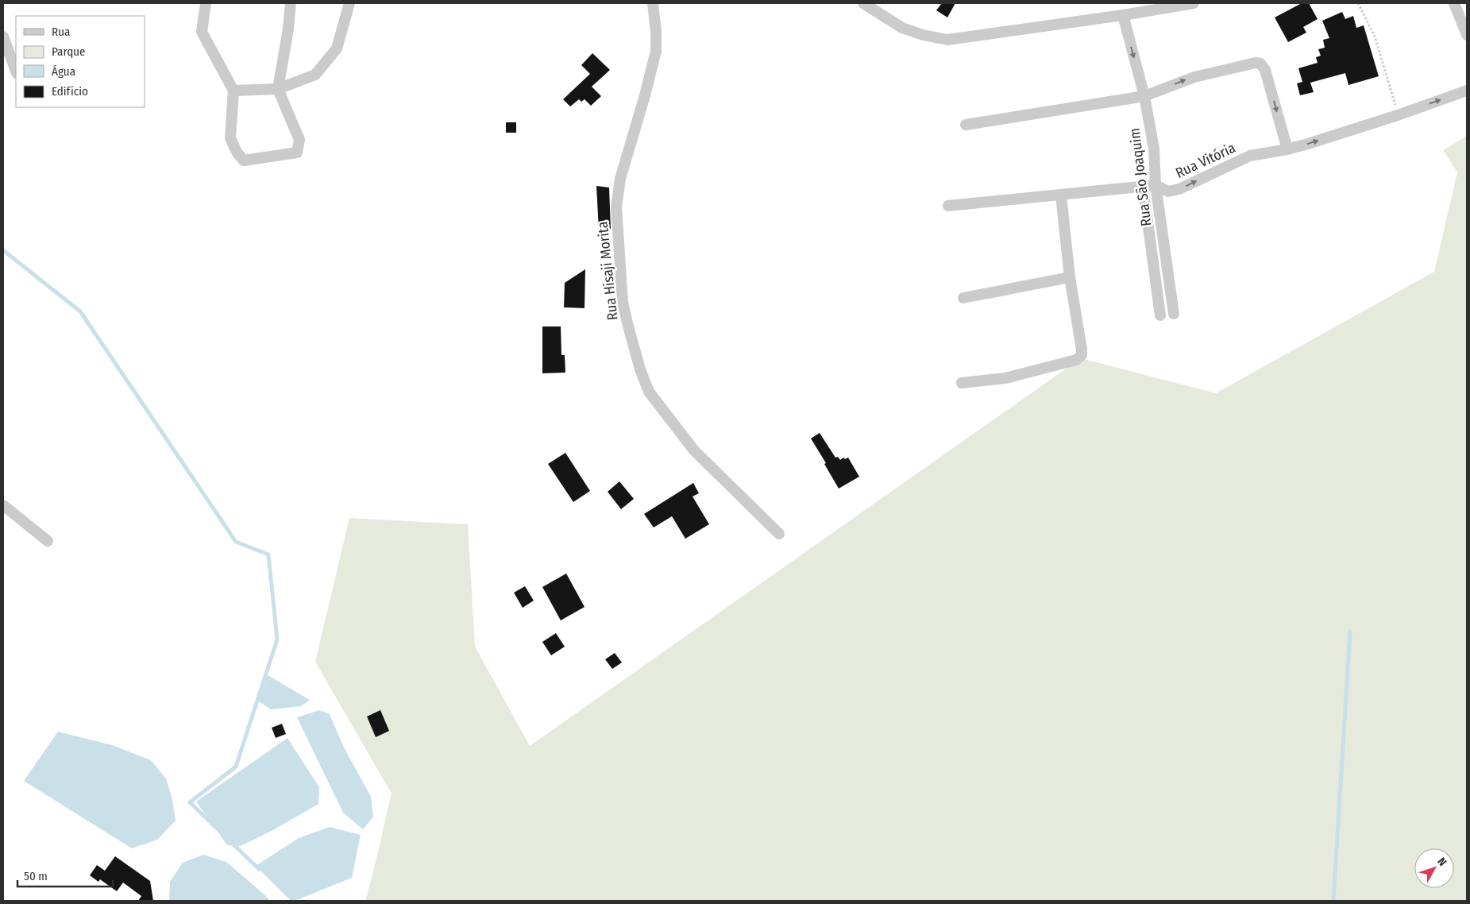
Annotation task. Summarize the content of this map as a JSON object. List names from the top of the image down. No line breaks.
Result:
{"streets":{"street":["Rua Vitória","Rua São Joaquim","Rua Hisaji Morita"]},"crossings":[["Rua Vitória","Rua São Joaquim"]],"one_way":["Rua Vitória"],"legend":["Rua","Parque","Água","Edifício"],"scale_bar":"50 m","north":"top right"}
